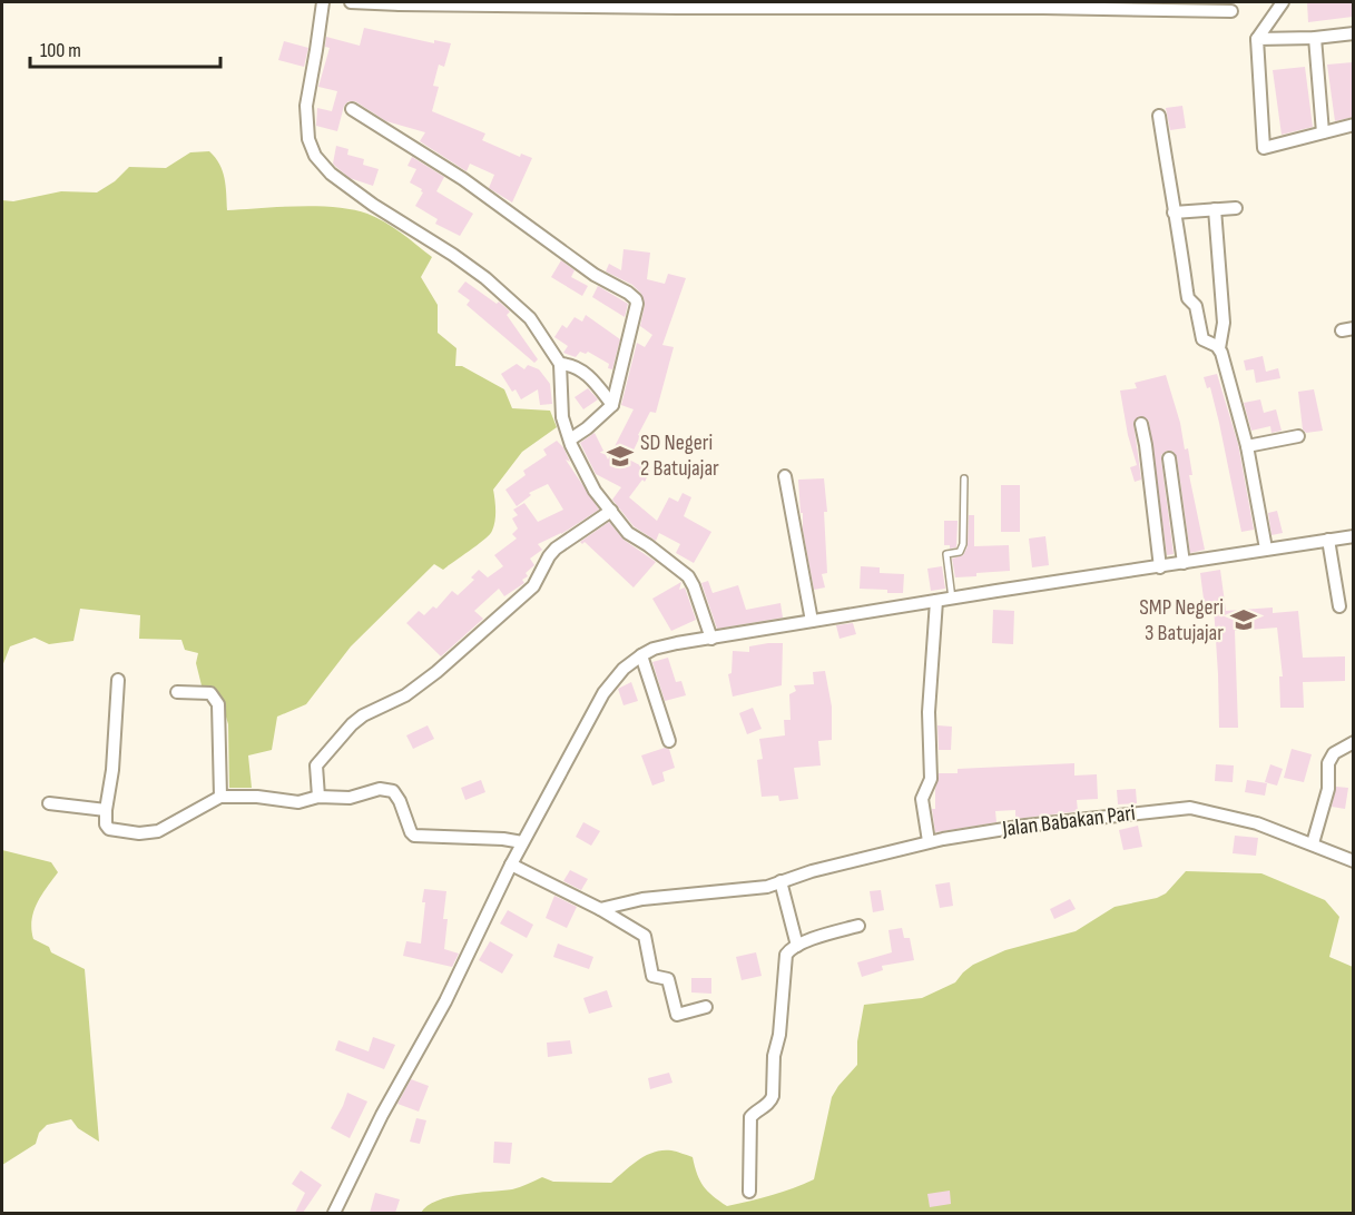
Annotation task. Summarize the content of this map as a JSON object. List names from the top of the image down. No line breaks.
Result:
{"streets":{"street":["Jalan Babakan Pari"]},"places":{"school or university":["SD Negeri 2 Batujajar","SMP Negeri 3 Batujajar"]},"scale_bar":"100 m"}
